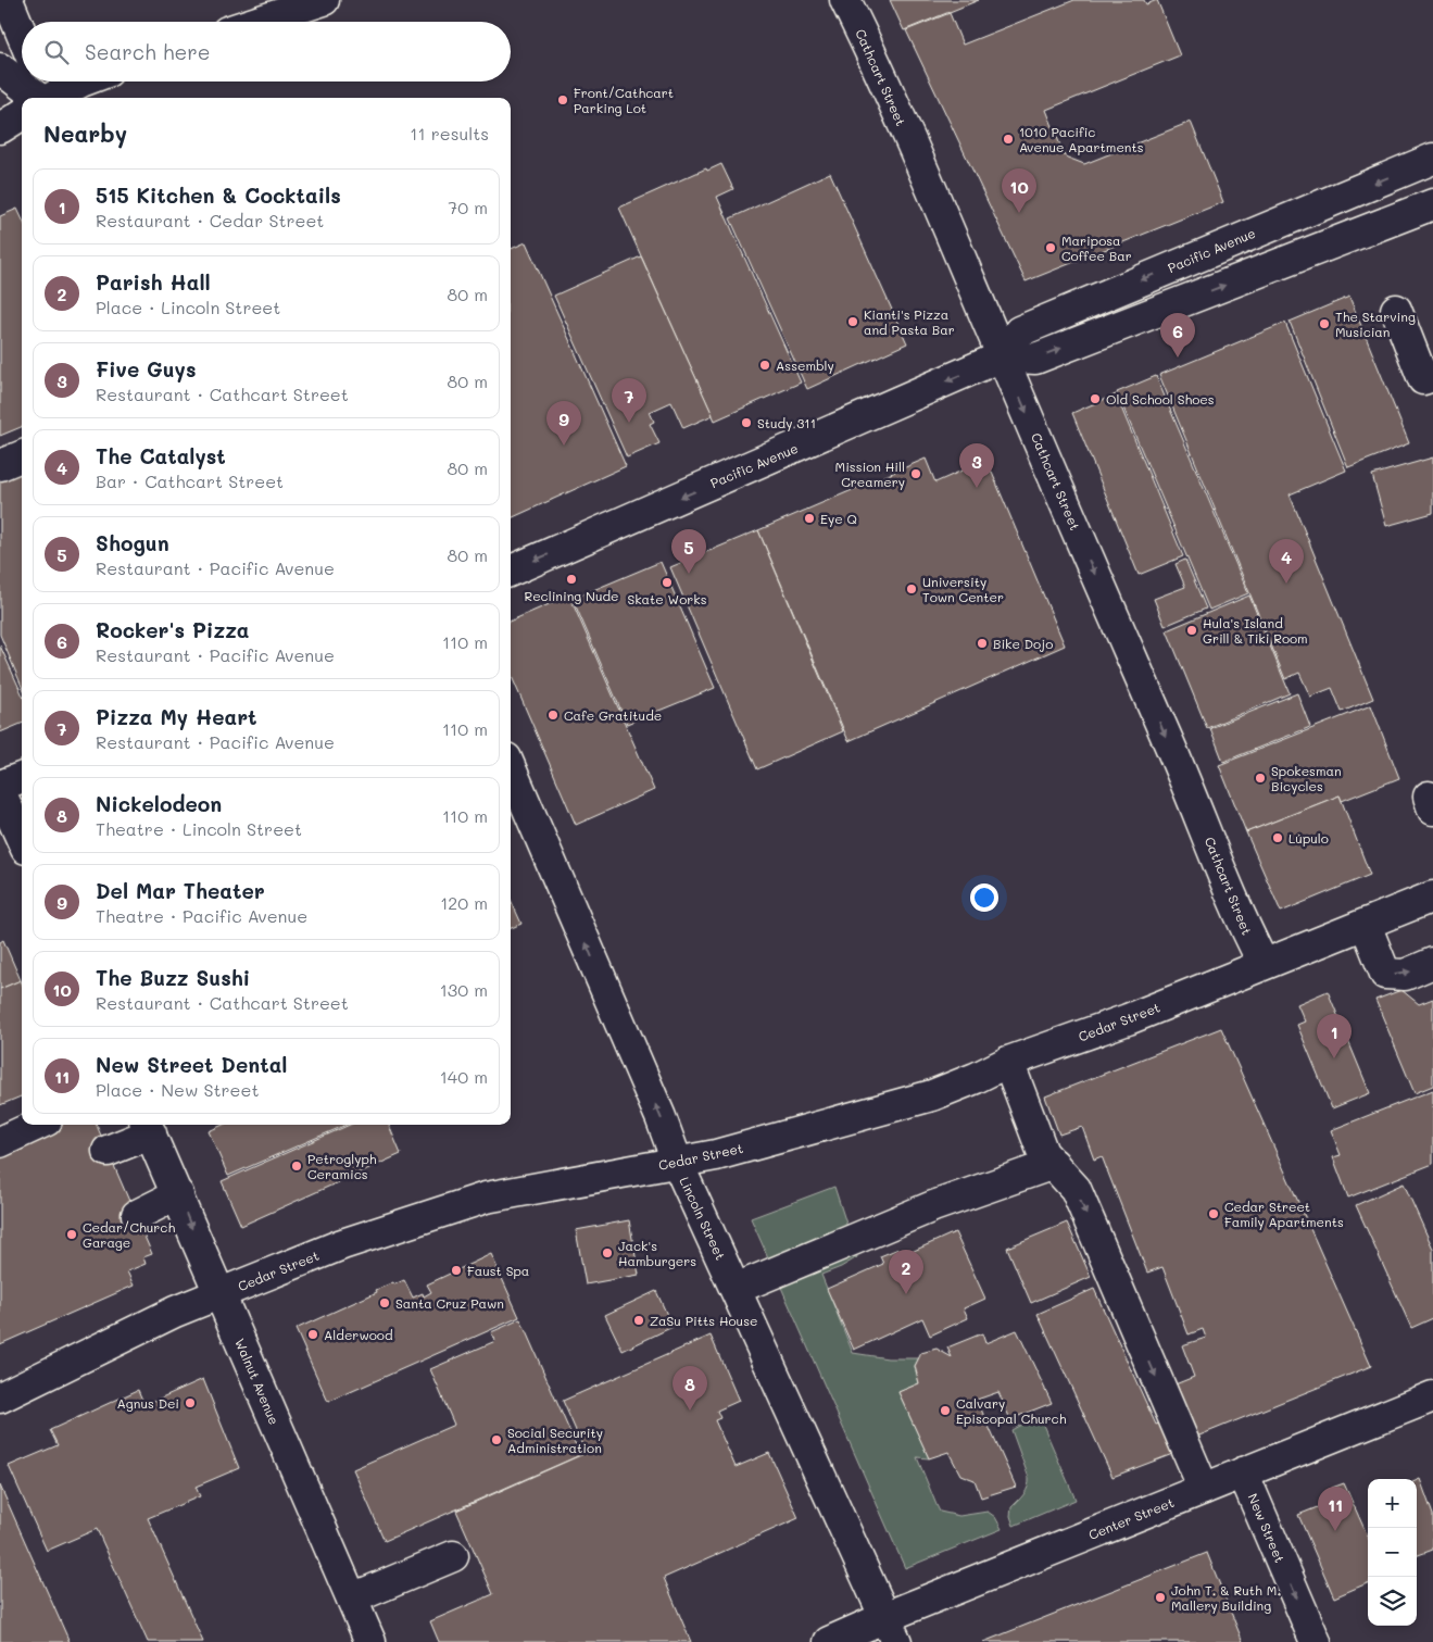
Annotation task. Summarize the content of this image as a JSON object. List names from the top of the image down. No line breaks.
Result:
{"streets":{"street":["Cathcart Street","Pacific Avenue","Cedar Street","Lincoln Street","Walnut Avenue","Center Street","New Street"]},"crossings":[["Cathcart Street","Pacific Avenue"],["Cathcart Street","Cedar Street"],["Cedar Street","Lincoln Street"],["Cedar Street","Walnut Avenue"],["Lincoln Street","Center Street"],["Center Street","New Street"]],"one_way":["Cathcart Street","Lincoln Street","New Street"],"places":["Front/Cathcart Parking Lot","1010 Pacific Avenue Apartments","Mariposa Coffee Bar","Kianti's Pizza and Pasta Bar","The Starving Musician","Assembly","Old School Shoes","Study 311","Mission Hill Creamery","Eye Q","Reclining Nude","Skate Works","University Town Center","Hula's Island Grill & Tiki Room","Bike Dojo","Cafe Gratitude","Spokesman Bicycles","Lúpulo","Petroglyph Ceramics","Cedar Street Family Apartments","Cedar/Church Garage","Jack's Hamburgers","Faust Spa","Santa Cruz Pawn","ZaSu Pitts House","Alderwood","Agnus Dei","Calvary Episcopal Church","Social Security Administration","John T. & Ruth M. Mallery Building"],"page":{"search":"Search here","heading":["Nearby","11 results"],"pins":["10","6","7","9","3","5","4","1","2","8","11"],"list":[{"mark":"1","name":"515 Kitchen & Cocktails","note":"Restaurant · Cedar Street","value":"70 m"},{"mark":"2","name":"Parish Hall","note":"Place · Lincoln Street","value":"80 m"},{"mark":"3","name":"Five Guys","note":"Restaurant · Cathcart Street","value":"80 m"},{"mark":"4","name":"The Catalyst","note":"Bar · Cathcart Street","value":"80 m"},{"mark":"5","name":"Shogun","note":"Restaurant · Pacific Avenue","value":"80 m"},{"mark":"6","name":"Rocker's Pizza","note":"Restaurant · Pacific Avenue","value":"110 m"},{"mark":"7","name":"Pizza My Heart","note":"Restaurant · Pacific Avenue","value":"110 m"},{"mark":"8","name":"Nickelodeon","note":"Theatre · Lincoln Street","value":"110 m"},{"mark":"9","name":"Del Mar Theater","note":"Theatre · Pacific Avenue","value":"120 m"},{"mark":"10","name":"The Buzz Sushi","note":"Restaurant · Cathcart Street","value":"130 m"},{"mark":"11","name":"New Street Dental","note":"Place · New Street","value":"140 m"}],"map_buttons":["+","−"]}}
